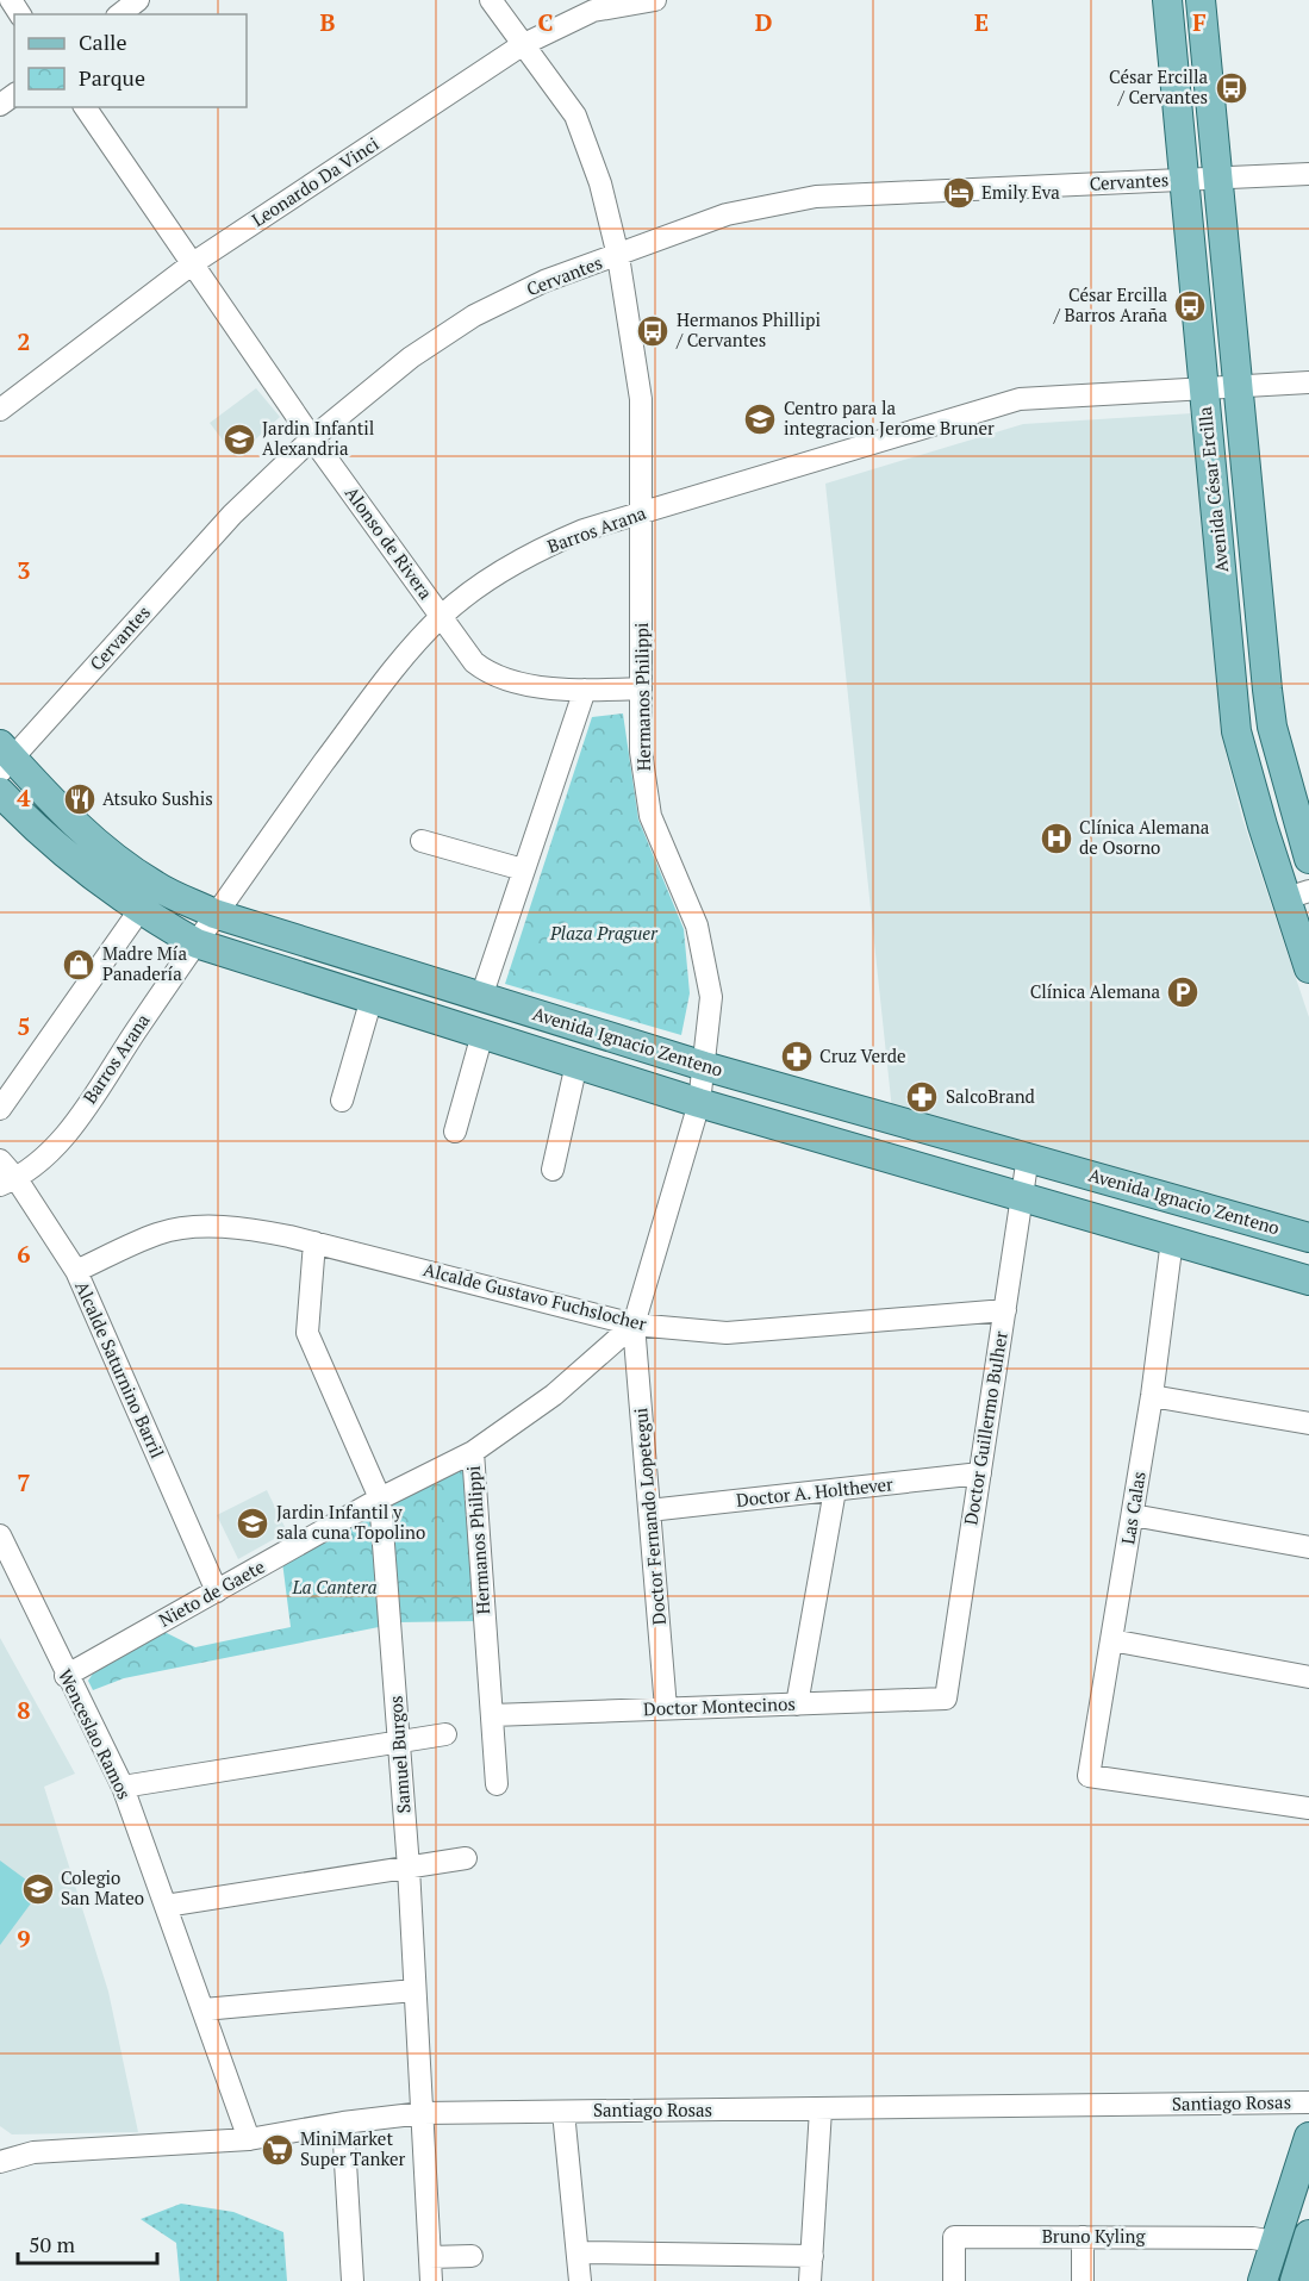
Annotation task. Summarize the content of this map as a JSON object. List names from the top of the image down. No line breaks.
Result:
{"streets":{"main road":["Avenida César Ercilla","Avenida Ignacio Zenteno"],"street":["Leonardo Da Vinci","Cervantes","Barros Arana","Alonso de Rivera","Hermanos Philippi","Alcalde Gustavo Fuchslocher","Alcalde Saturnino Barril","Doctor Guillermo Bulher","Doctor A. Holthever","Las Calas","Doctor Fernando Lopetegui","Nieto de Gaete","Doctor Montecinos","Wenceslao Ramos","Samuel Burgos","Santiago Rosas","Bruno Kyling"]},"crossings":[["Leonardo Da Vinci","Alonso de Rivera"],["Leonardo Da Vinci","Hermanos Philippi"],["Cervantes","Avenida César Ercilla"],["Cervantes","Alonso de Rivera"],["Cervantes","Hermanos Philippi"],["Cervantes","Avenida Ignacio Zenteno"],["Avenida César Ercilla","Barros Arana"],["Barros Arana","Alonso de Rivera"],["Barros Arana","Hermanos Philippi"],["Barros Arana","Avenida Ignacio Zenteno"],["Barros Arana","Alcalde Saturnino Barril"],["Alonso de Rivera","Hermanos Philippi"],["Hermanos Philippi","Avenida Ignacio Zenteno"],["Hermanos Philippi","Alcalde Gustavo Fuchslocher"],["Hermanos Philippi","Doctor Fernando Lopetegui"],["Hermanos Philippi","Nieto de Gaete"],["Hermanos Philippi","Doctor Montecinos"],["Avenida Ignacio Zenteno","Doctor Guillermo Bulher"],["Avenida Ignacio Zenteno","Las Calas"],["Alcalde Gustavo Fuchslocher","Alcalde Saturnino Barril"],["Alcalde Gustavo Fuchslocher","Doctor Guillermo Bulher"],["Alcalde Gustavo Fuchslocher","Doctor Fernando Lopetegui"],["Alcalde Gustavo Fuchslocher","Samuel Burgos"],["Alcalde Saturnino Barril","Nieto de Gaete"],["Doctor Guillermo Bulher","Doctor A. Holthever"],["Doctor Guillermo Bulher","Doctor Montecinos"],["Doctor A. Holthever","Doctor Fernando Lopetegui"],["Doctor Fernando Lopetegui","Doctor Montecinos"],["Nieto de Gaete","Wenceslao Ramos"],["Nieto de Gaete","Samuel Burgos"],["Wenceslao Ramos","Santiago Rosas"],["Samuel Burgos","Santiago Rosas"]],"parks":["Plaza Praguer","La Cantera"],"places":{"bus stop":["César Ercilla / Cervantes","César Ercilla / Barros Araña","Hermanos Phillipi / Cervantes"],"hotel":["Emily Eva"],"school or university":["Centro para la integracion Jerome Bruner","Jardin Infantil Alexandria","Jardin Infantil y sala cuna Topolino","Colegio San Mateo"],"restaurant":["Atsuko Sushis"],"hospital":["Clínica Alemana de Osorno"],"shop":["Madre Mía Panadería"],"parking":["Clínica Alemana"],"pharmacy":["Cruz Verde","SalcoBrand"],"supermarket":["MiniMarket Super Tanker"]},"legend":["Calle","Parque"],"scale_bar":"50 m","grid":{"columns":["B","C","D","E","F"],"rows":["2","3","4","5","6","7","8","9"]}}
